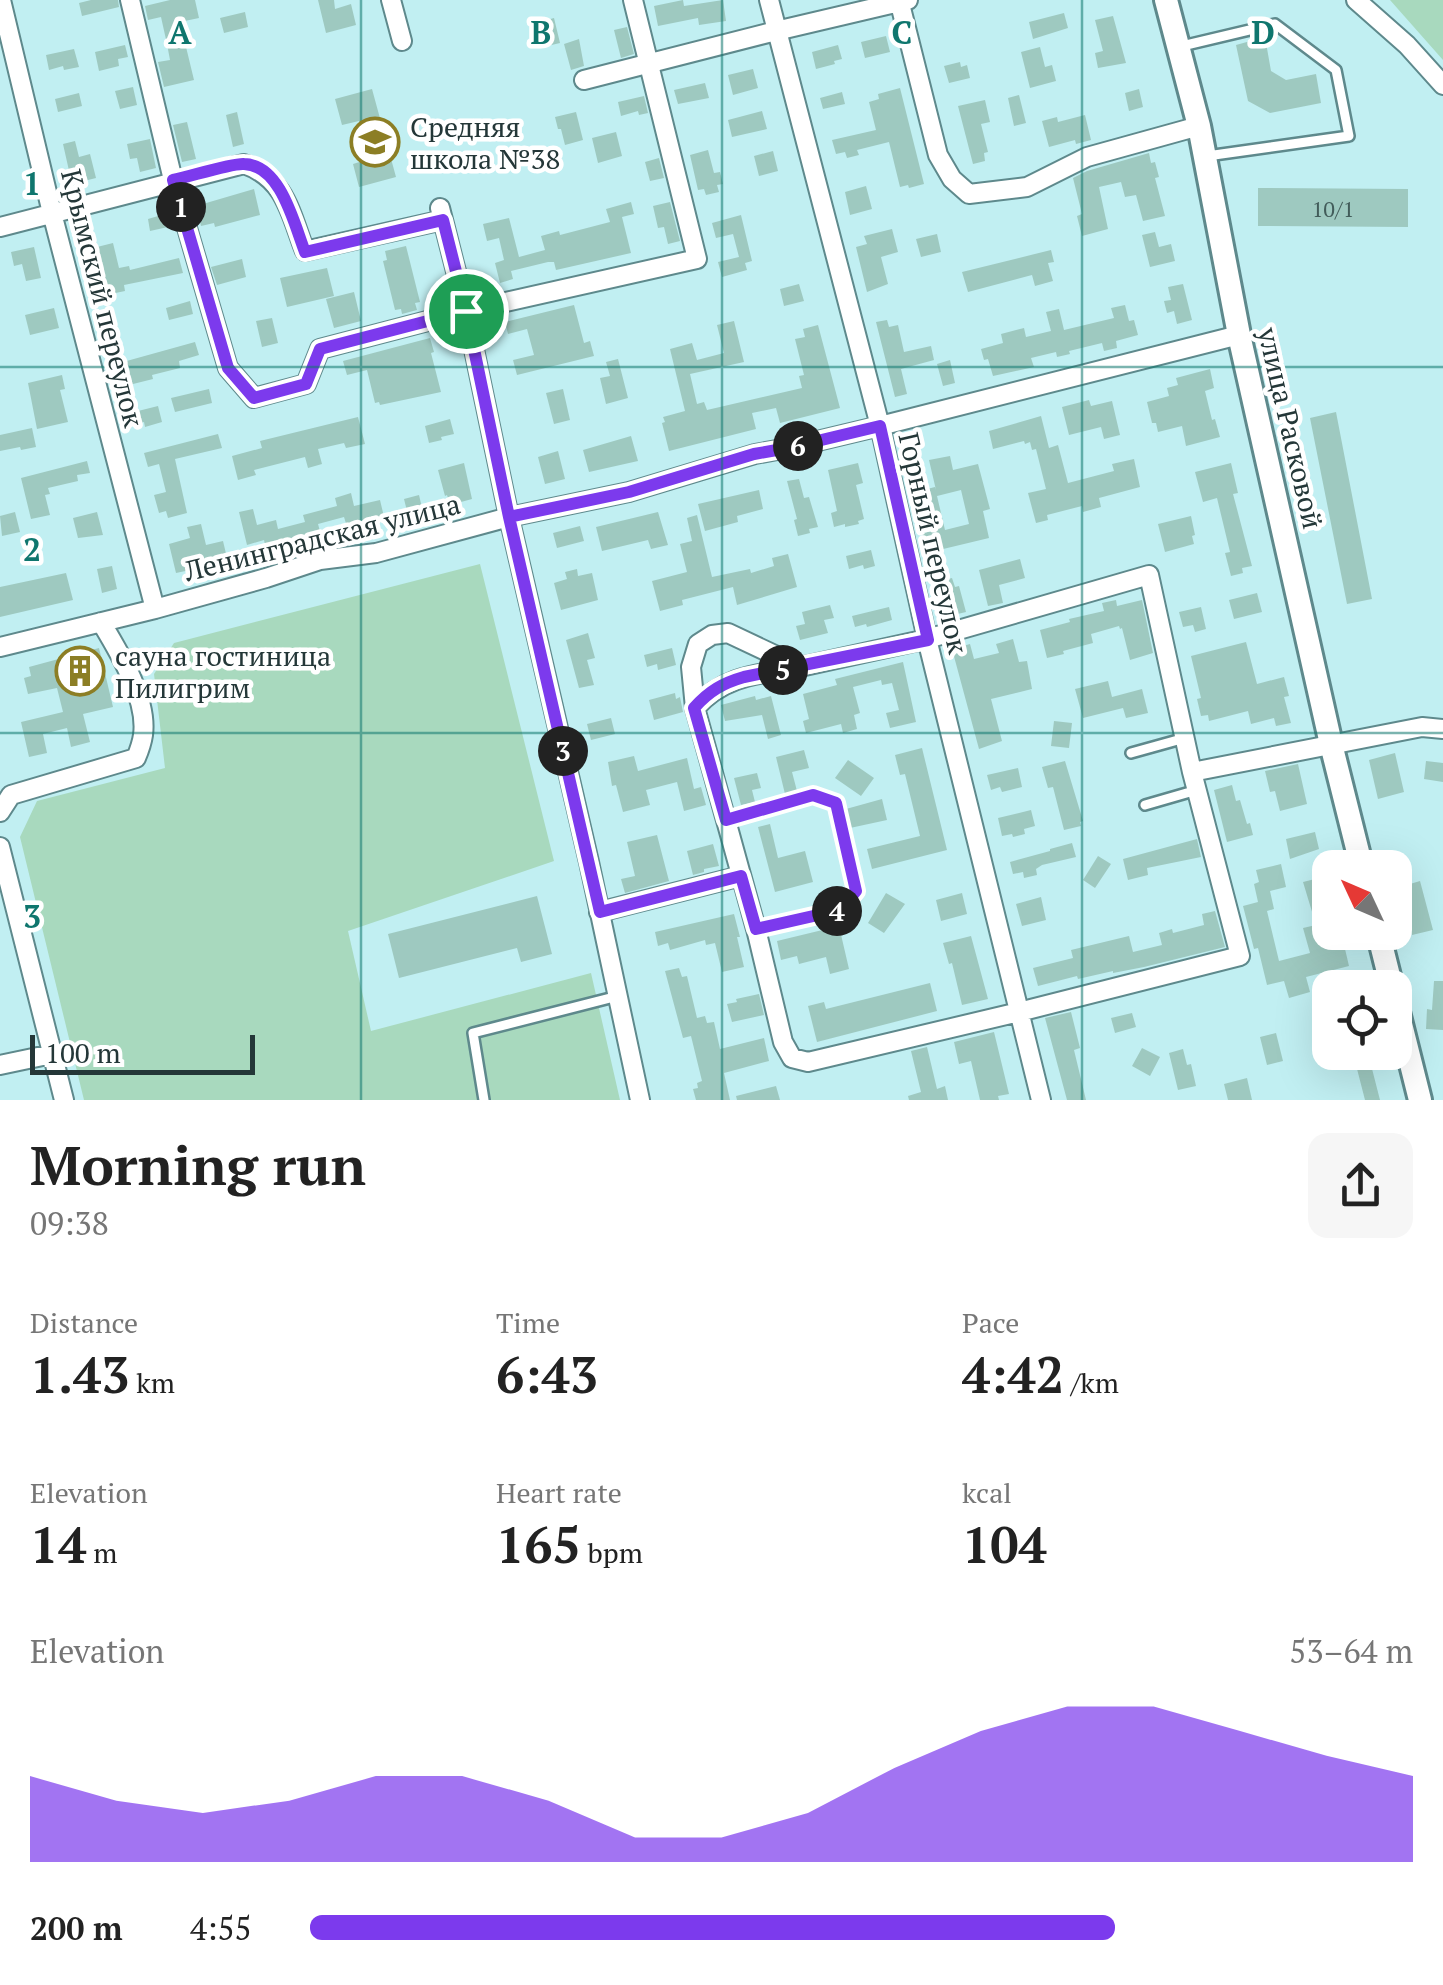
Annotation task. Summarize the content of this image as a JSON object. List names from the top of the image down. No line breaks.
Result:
{"streets":{"street":["Крымский переулок","улица Расковой","Ленинградская улица","Горный переулок"]},"crossings":[["Крымский переулок","Ленинградская улица"],["улица Расковой","Ленинградская улица"],["Ленинградская улица","Горный переулок"]],"places":{"school or university":["Средняя школа №38"],"building":["сауна гостиница Пилигрим"]},"house_numbers":["10/1"],"scale_bar":"100 m","north":"top left","page":{"pins":["1","6","5","3","4"],"scale":"100 m","heading":["Morning run","09:38"],"stats":[["Distance","1.43 km"],["Time","6:43"],["Pace","4:42 /km"],["Elevation","14 m"],["Heart rate","165 bpm"],["kcal","104"]],"chart":["Elevation","53–64 m"],"list":[{"name":"200 m","note":"4:55"}]},"grid":{"columns":["A","B","C","D"],"rows":["1","2","3"]}}
